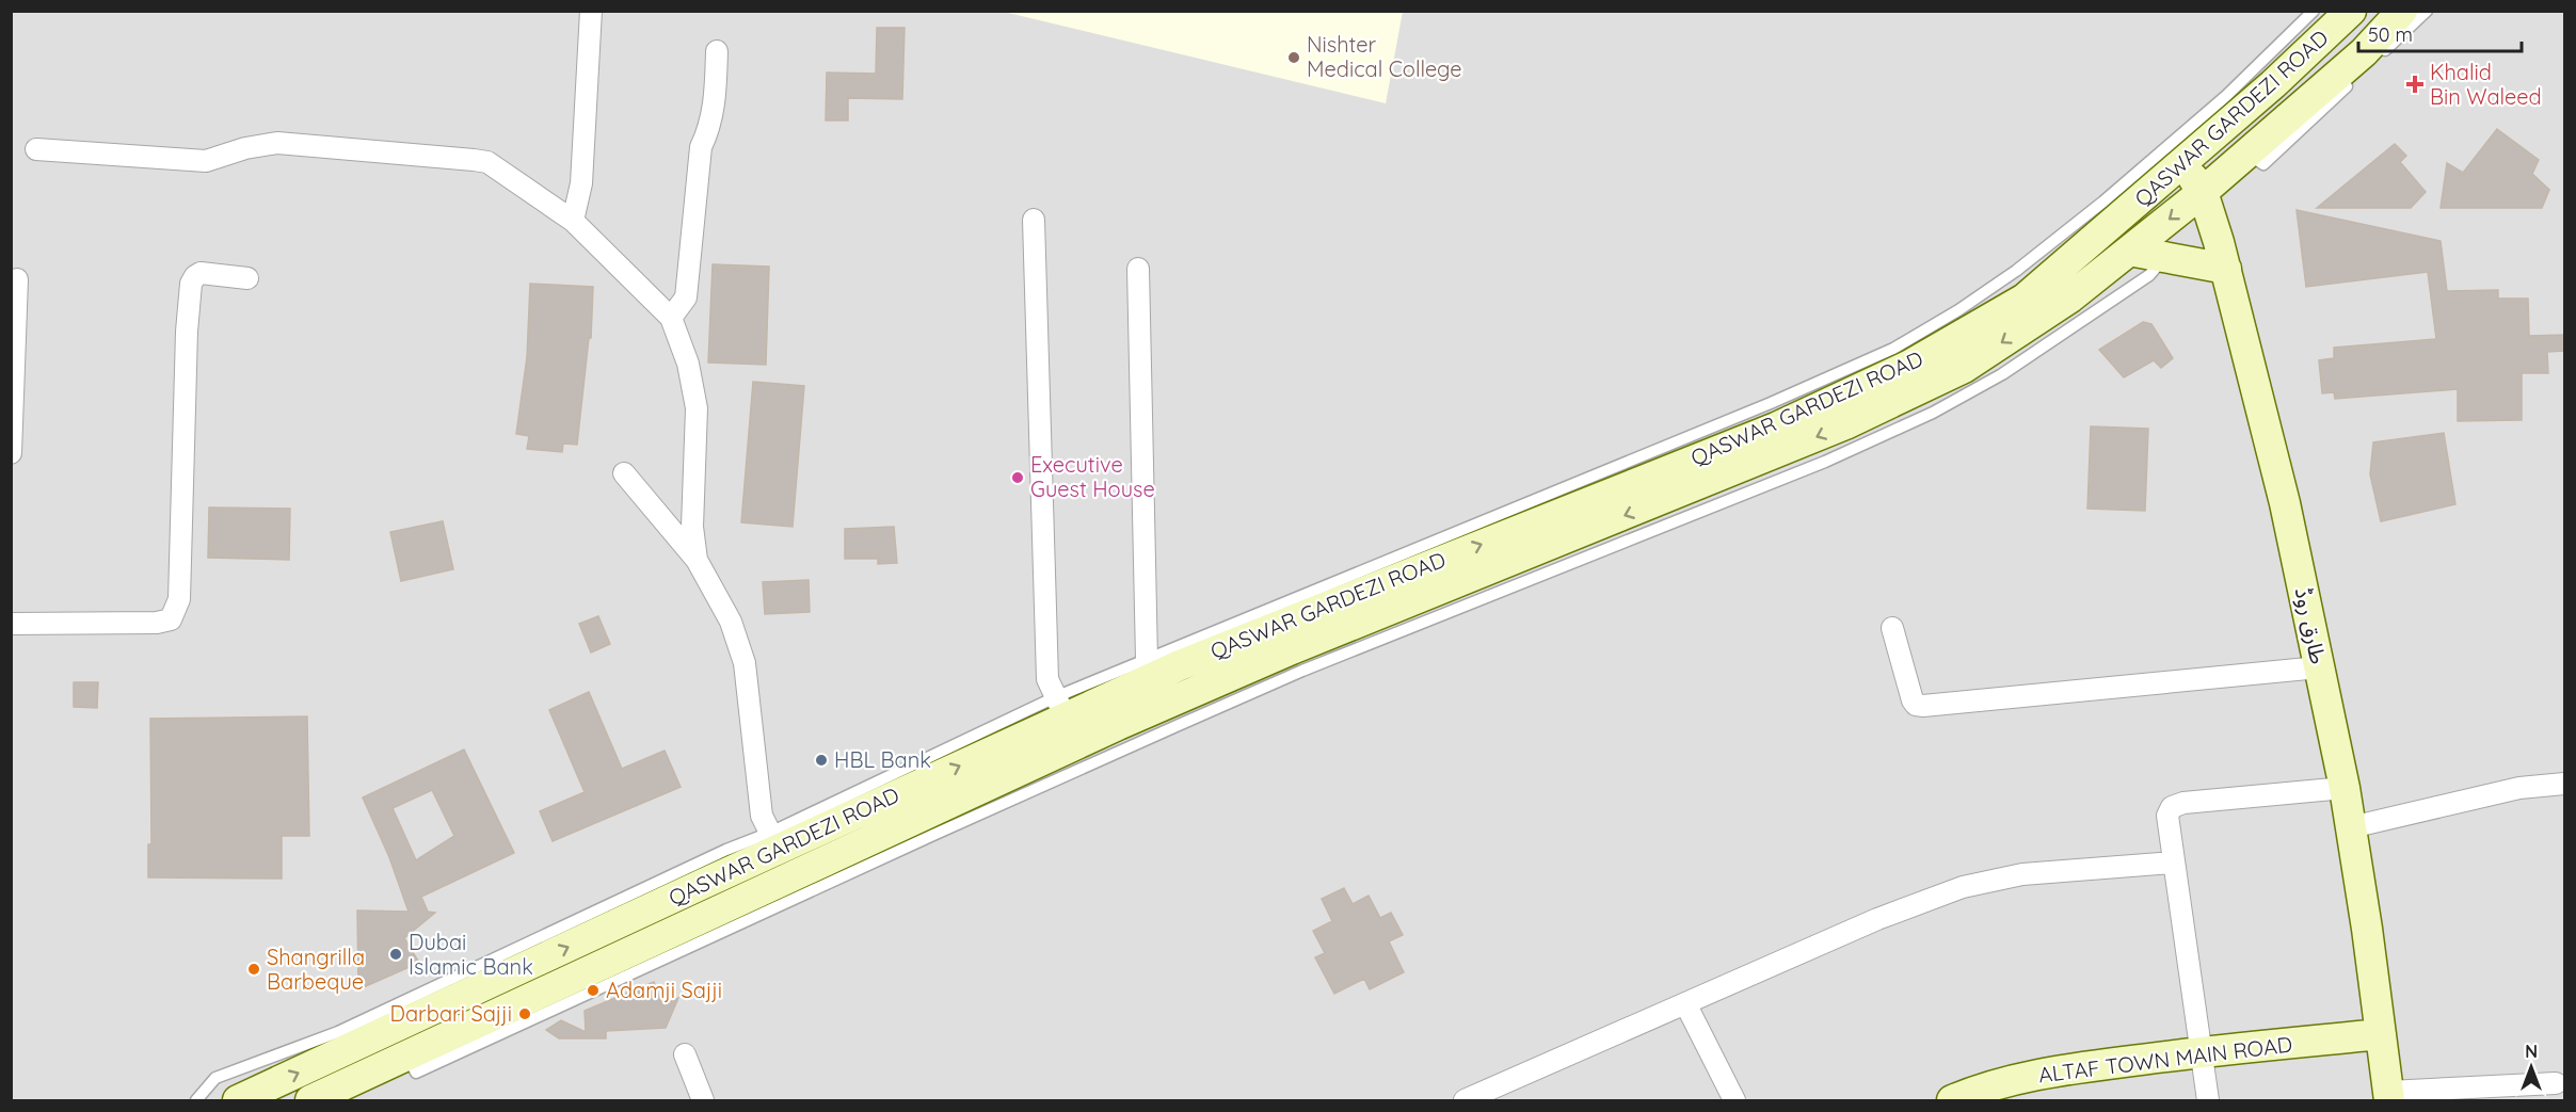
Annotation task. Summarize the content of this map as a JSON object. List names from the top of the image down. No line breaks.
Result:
{"streets":{"main road":["QASWAR GARDEZI ROAD","طارق روڈ","ALTAF TOWN MAIN ROAD"]},"crossings":[["QASWAR GARDEZI ROAD","طارق روڈ"],["طارق روڈ","ALTAF TOWN MAIN ROAD"]],"places":{"other":["Nishter Medical College","Executive Guest House","HBL Bank","Dubai Islamic Bank","Shangrilla Barbeque","Adamji Sajji","Darbari Sajji"],"health":["Khalid Bin Waleed"]},"scale_bar":"50 m","north":"top"}
